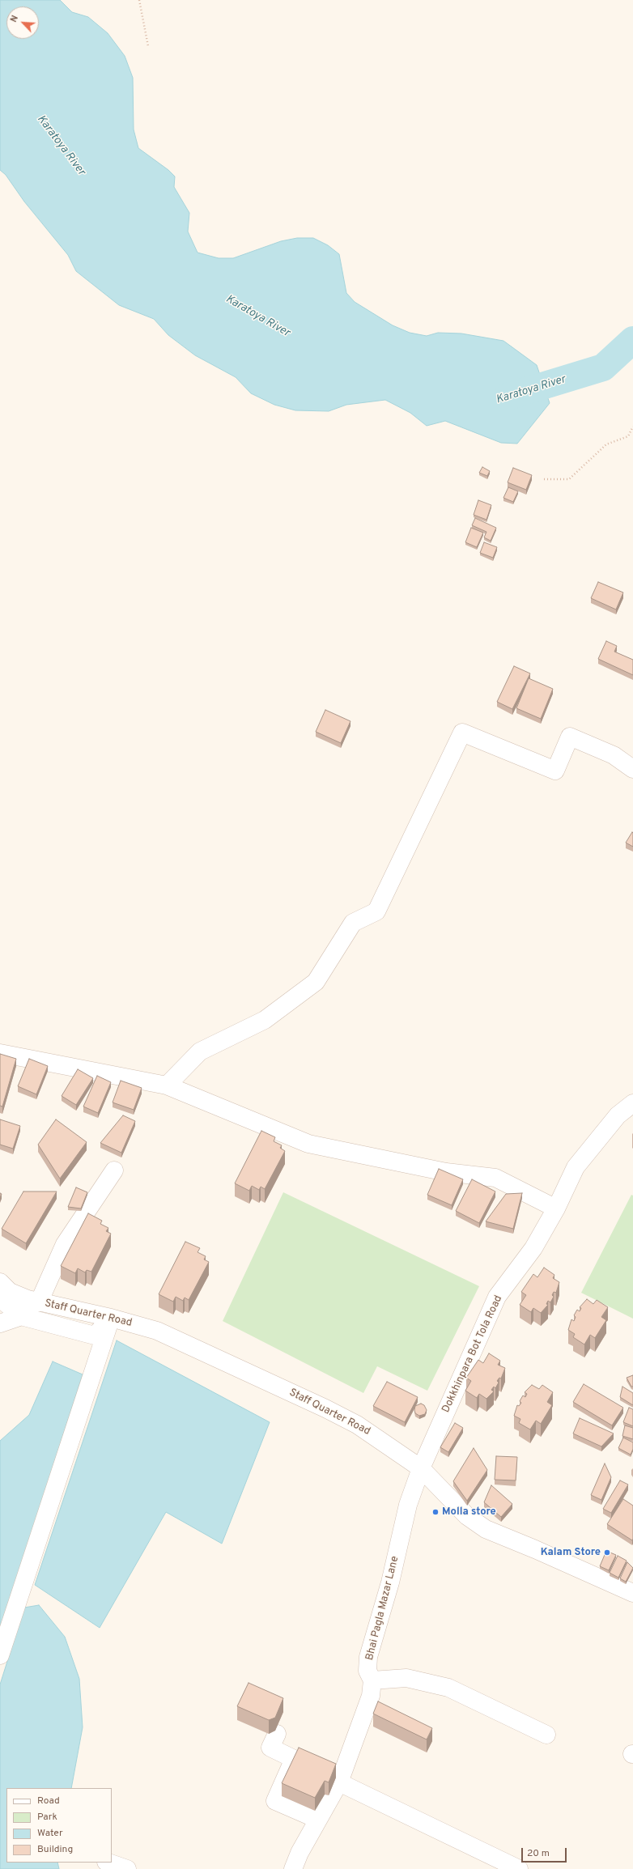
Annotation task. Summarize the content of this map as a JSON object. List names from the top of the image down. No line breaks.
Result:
{"streets":{"street":["Staff Quarter Road","Dokkhinpara Bot Tola Road","Bhai Pagla Mazar Lane"]},"crossings":[["Staff Quarter Road","Dokkhinpara Bot Tola Road"],["Staff Quarter Road","Bhai Pagla Mazar Lane"],["Dokkhinpara Bot Tola Road","Bhai Pagla Mazar Lane"]],"water":["Karatoya River"],"places":["Molla store","Kalam Store"],"legend":["Road","Park","Water","Building"],"scale_bar":"20 m","north":"top left"}
